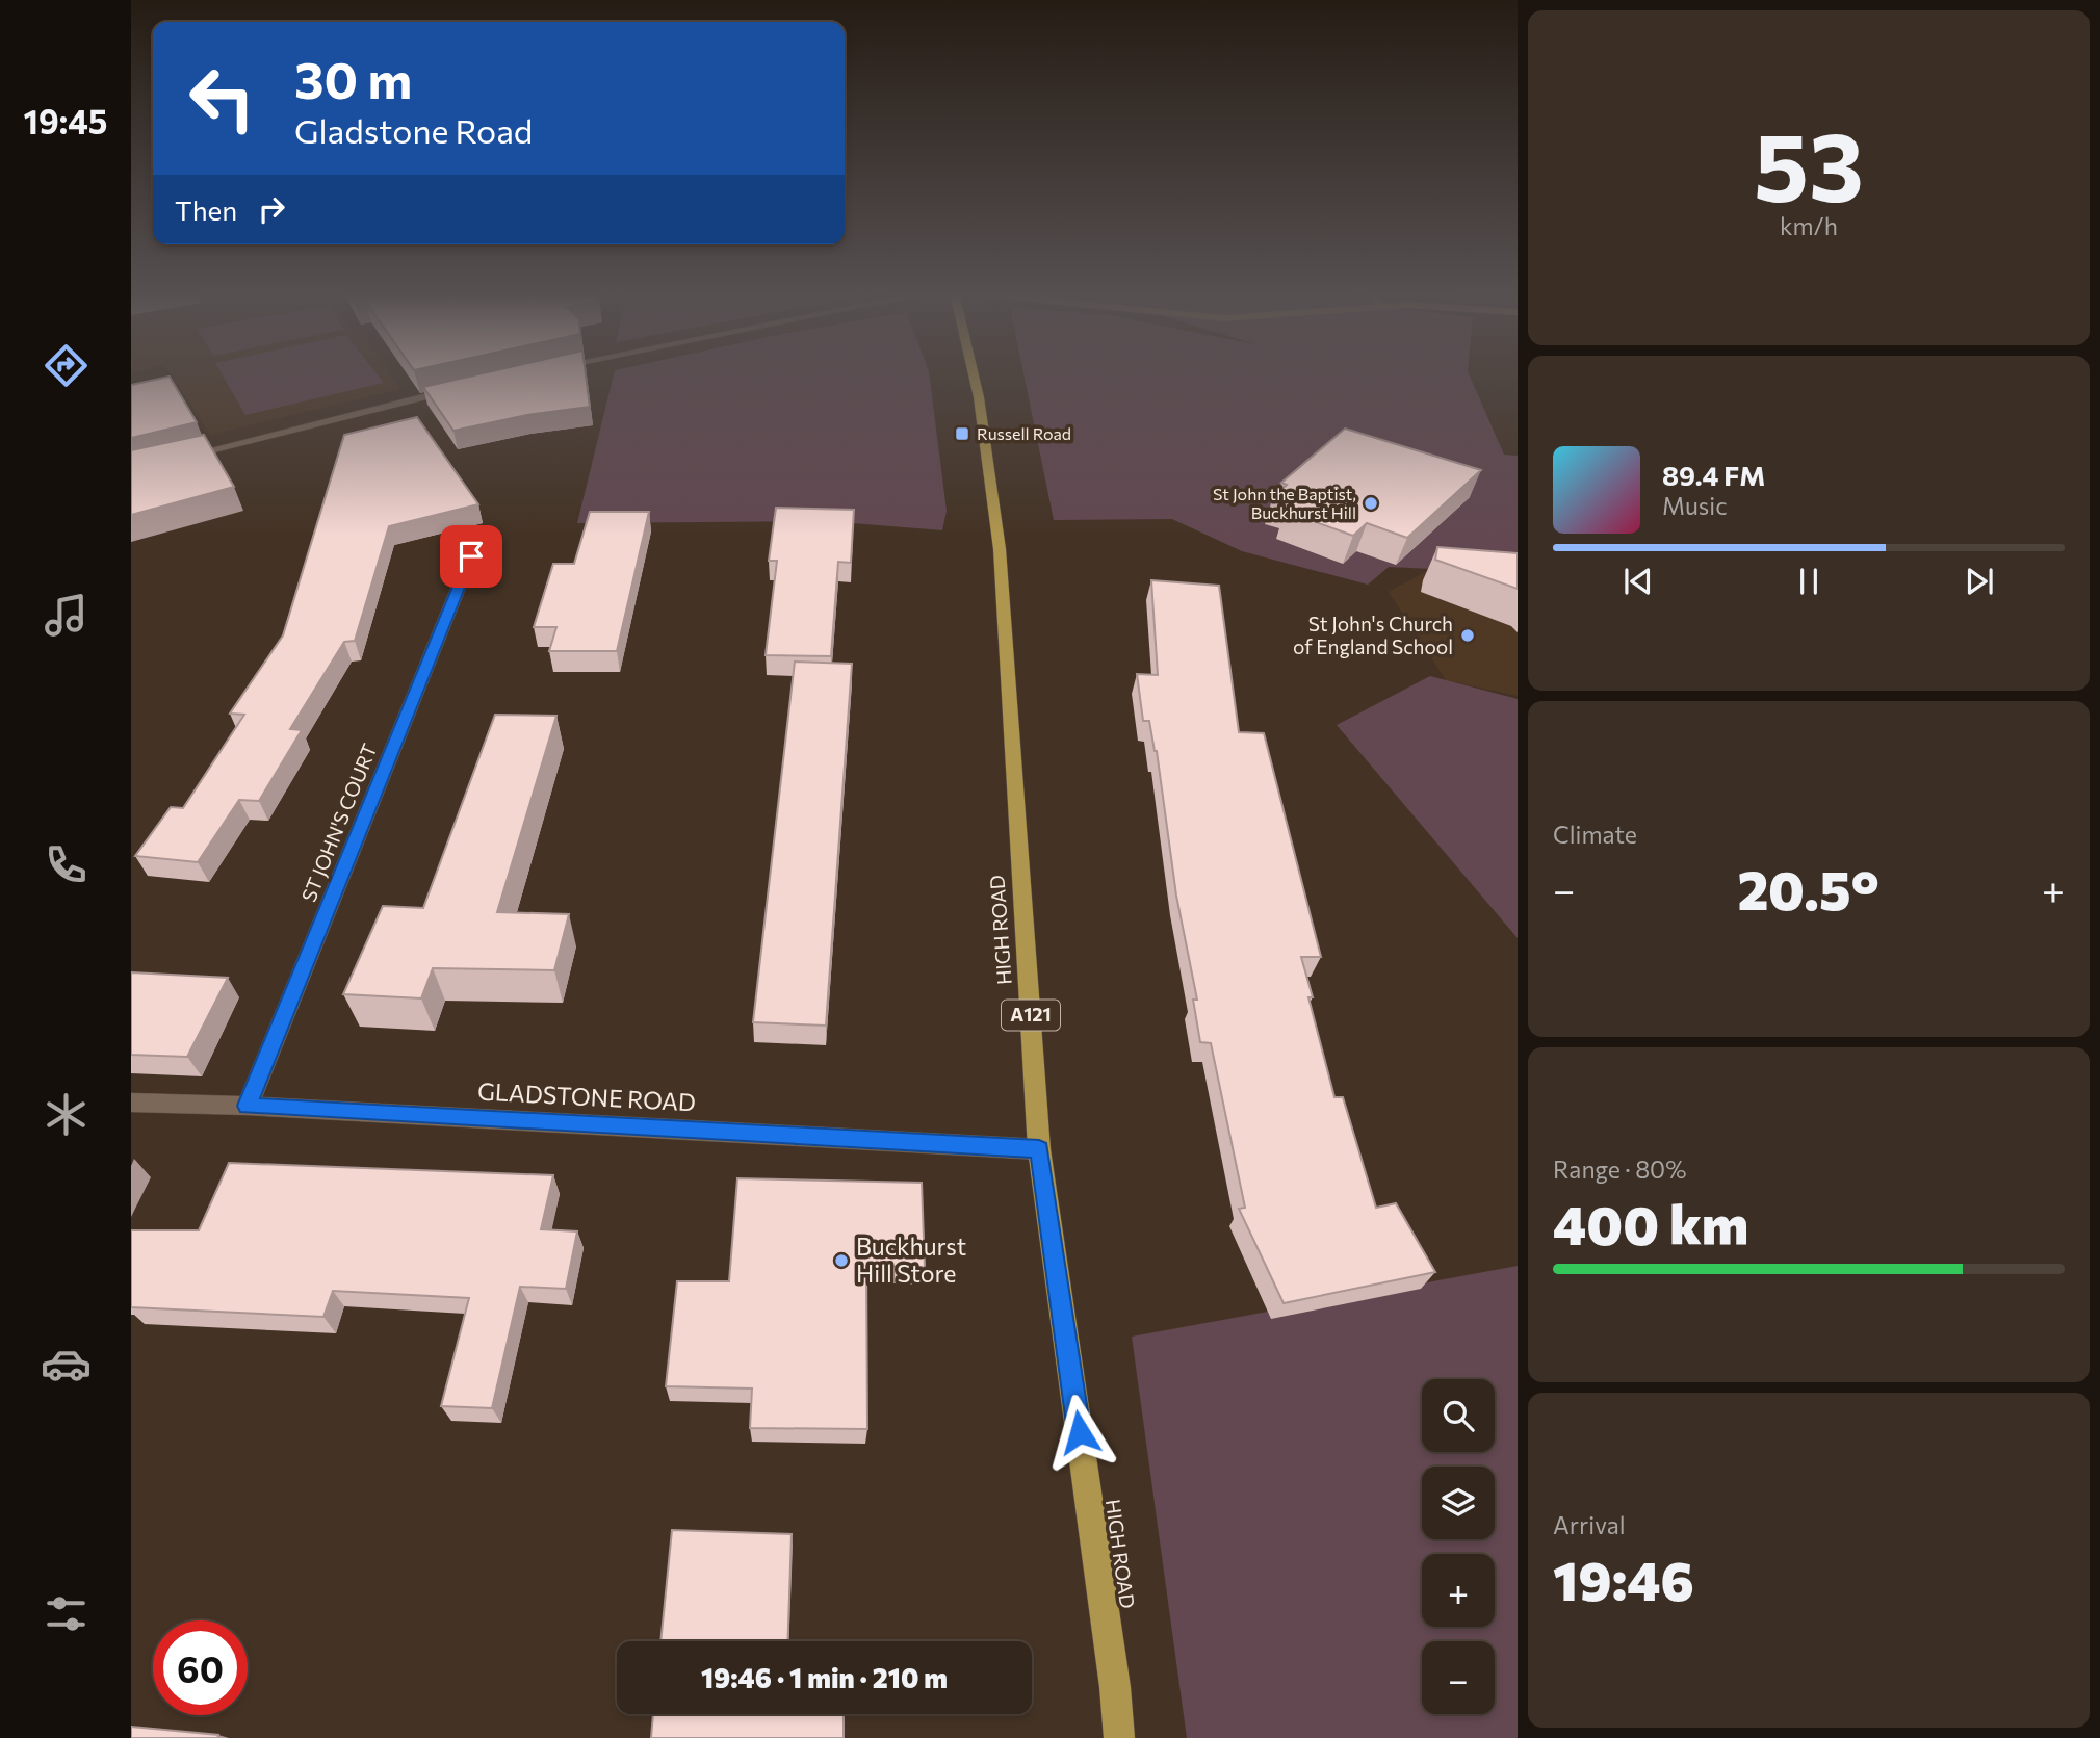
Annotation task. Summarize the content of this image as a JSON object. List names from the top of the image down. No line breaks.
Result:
{"streets":{"main road":["HIGH ROAD","A121"],"street":["ST JOHN'S COURT","GLADSTONE ROAD"]},"crossings":[["ST JOHN'S COURT","GLADSTONE ROAD"],["HIGH ROAD","GLADSTONE ROAD"]],"places":{"transit":["Russell Road"],"other":["St John the Baptist, Buckhurst Hill","St John's Church of England School","Buckhurst Hill Store"]},"page":{"tabs":"19:45","tile":[["53","km/h"],"Climate",["Range · 80%","400 km"],["Arrival","19:46"]],"turn":["30 m","Gladstone Road"],"then":"Then","song":["89.4 FM","Music"],"heat":["−","20.5°","+"],"map_buttons":["+","−"],"limit":"60","trip":"19:46 · 1 min · 210 m"}}
